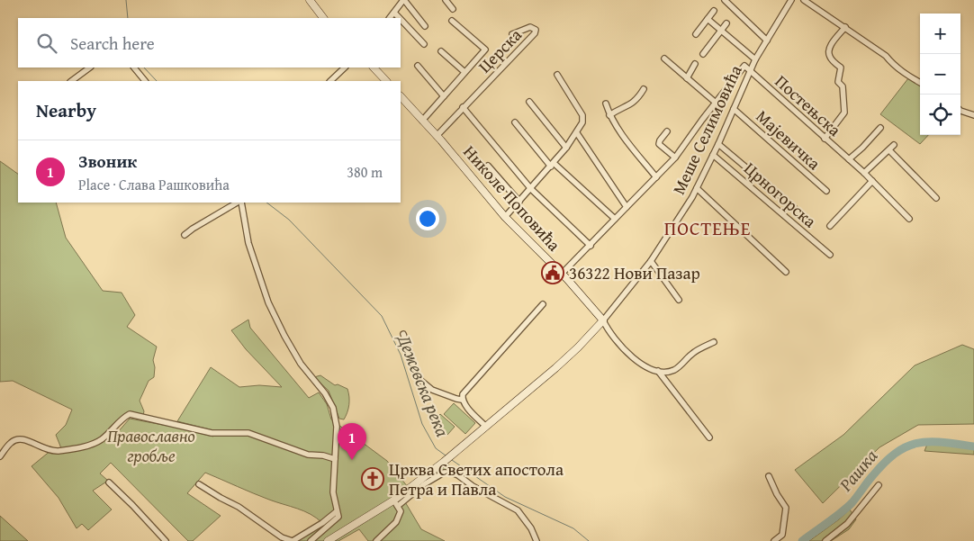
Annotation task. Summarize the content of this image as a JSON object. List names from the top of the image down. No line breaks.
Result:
{"streets":{"main road":["Меше Селимовића","Николе Поповића"],"street":["Церска","Постењска","Мајевичка","Црногорска"]},"crossings":[["Церска","Николе Поповића"],["Постењска","Меше Селимовића"],["Меше Селимовића","Мајевичка"],["Меше Селимовића","Црногорска"],["Меше Селимовића","Николе Поповића"]],"districts":["ПОСТЕЊЕ"],"water":["Дежевска река","Рашка"],"parks":["Православно гробље"],"places":{"public building":["36322 Нови Пазар"],"church":["Црква Светих апостола Петра и Павла"]},"page":{"map_buttons":["+","−"],"search":"Search here","heading":"Nearby","list":[{"mark":"1","name":"Звоник","note":"Place · Слава Рашковића","value":"380 m"}],"pins":"1"}}
